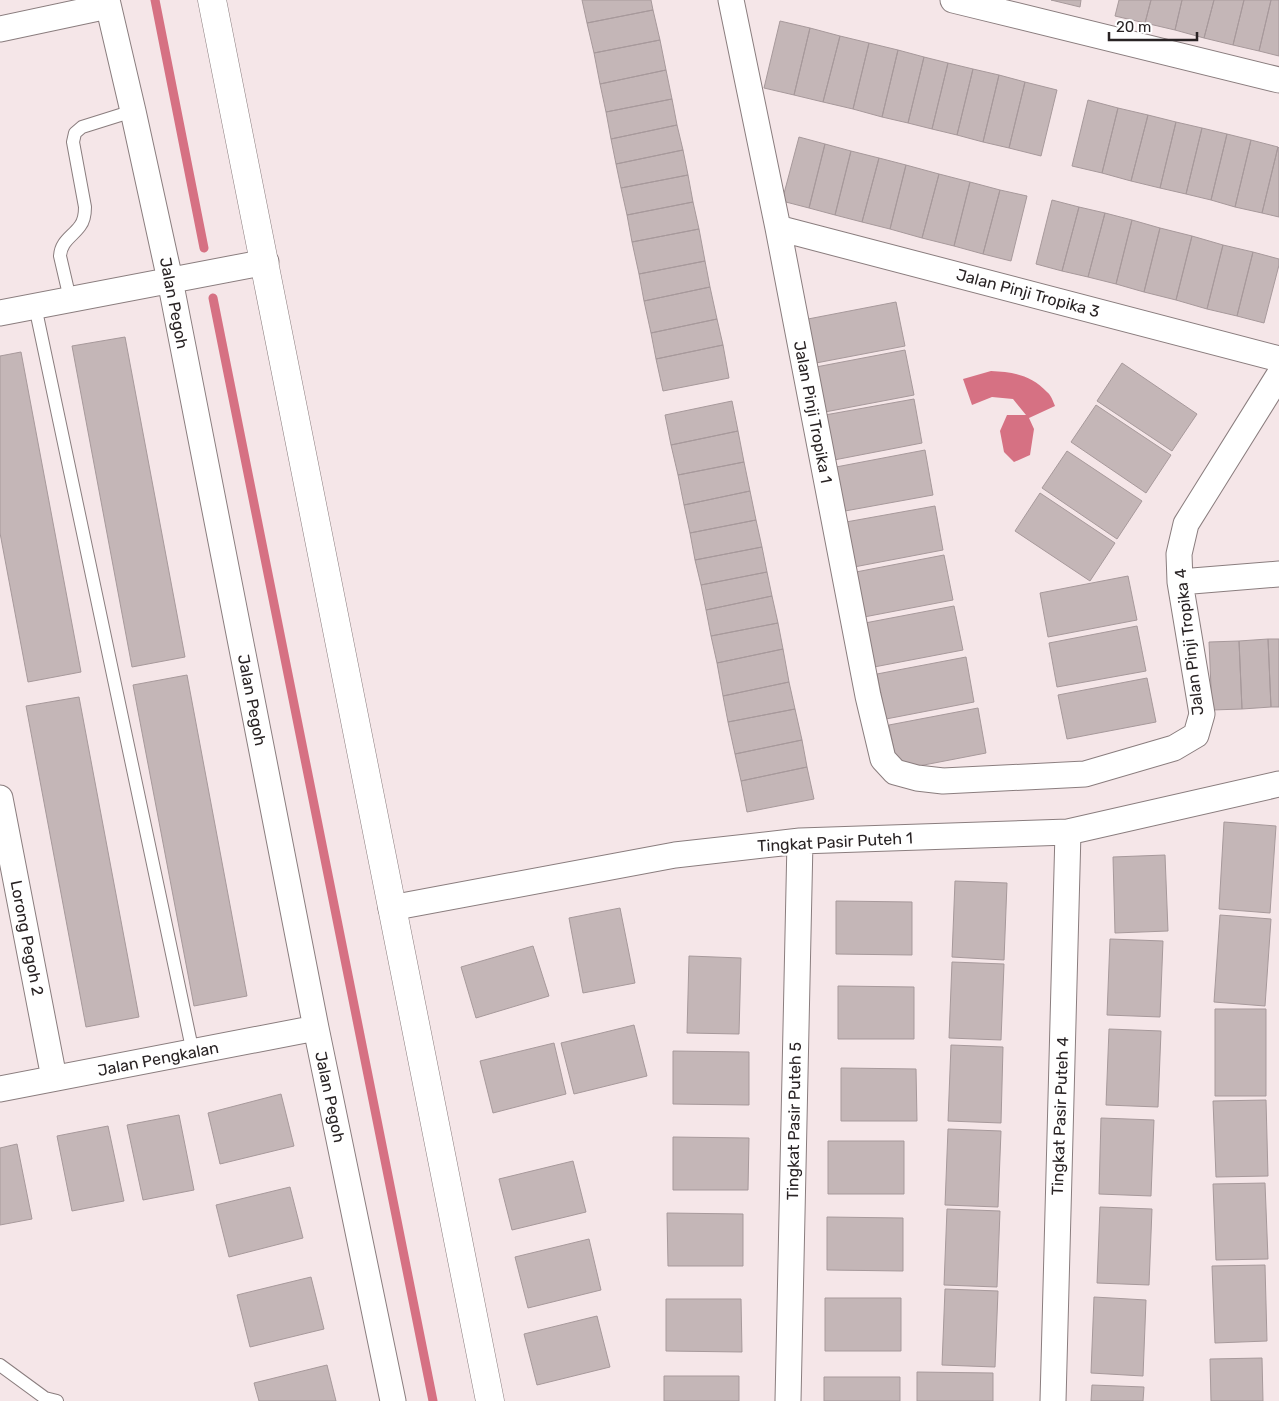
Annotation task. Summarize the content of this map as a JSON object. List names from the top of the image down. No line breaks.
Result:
{"streets":{"street":["Jalan Pinji Tropika 3","Jalan Pegoh","Jalan Pinji Tropika 1","Jalan Pinji Tropika 4","Tingkat Pasir Puteh 1","Lorong Pegoh 2","Jalan Pengkalan","Tingkat Pasir Puteh 4","Tingkat Pasir Puteh 5"]},"crossings":[["Jalan Pinji Tropika 3","Jalan Pinji Tropika 1"],["Jalan Pegoh","Jalan Pengkalan"],["Jalan Pinji Tropika 1","Jalan Pinji Tropika 4"],["Tingkat Pasir Puteh 1","Tingkat Pasir Puteh 4"],["Tingkat Pasir Puteh 1","Tingkat Pasir Puteh 5"],["Lorong Pegoh 2","Jalan Pengkalan"]],"scale_bar":"20 m"}
